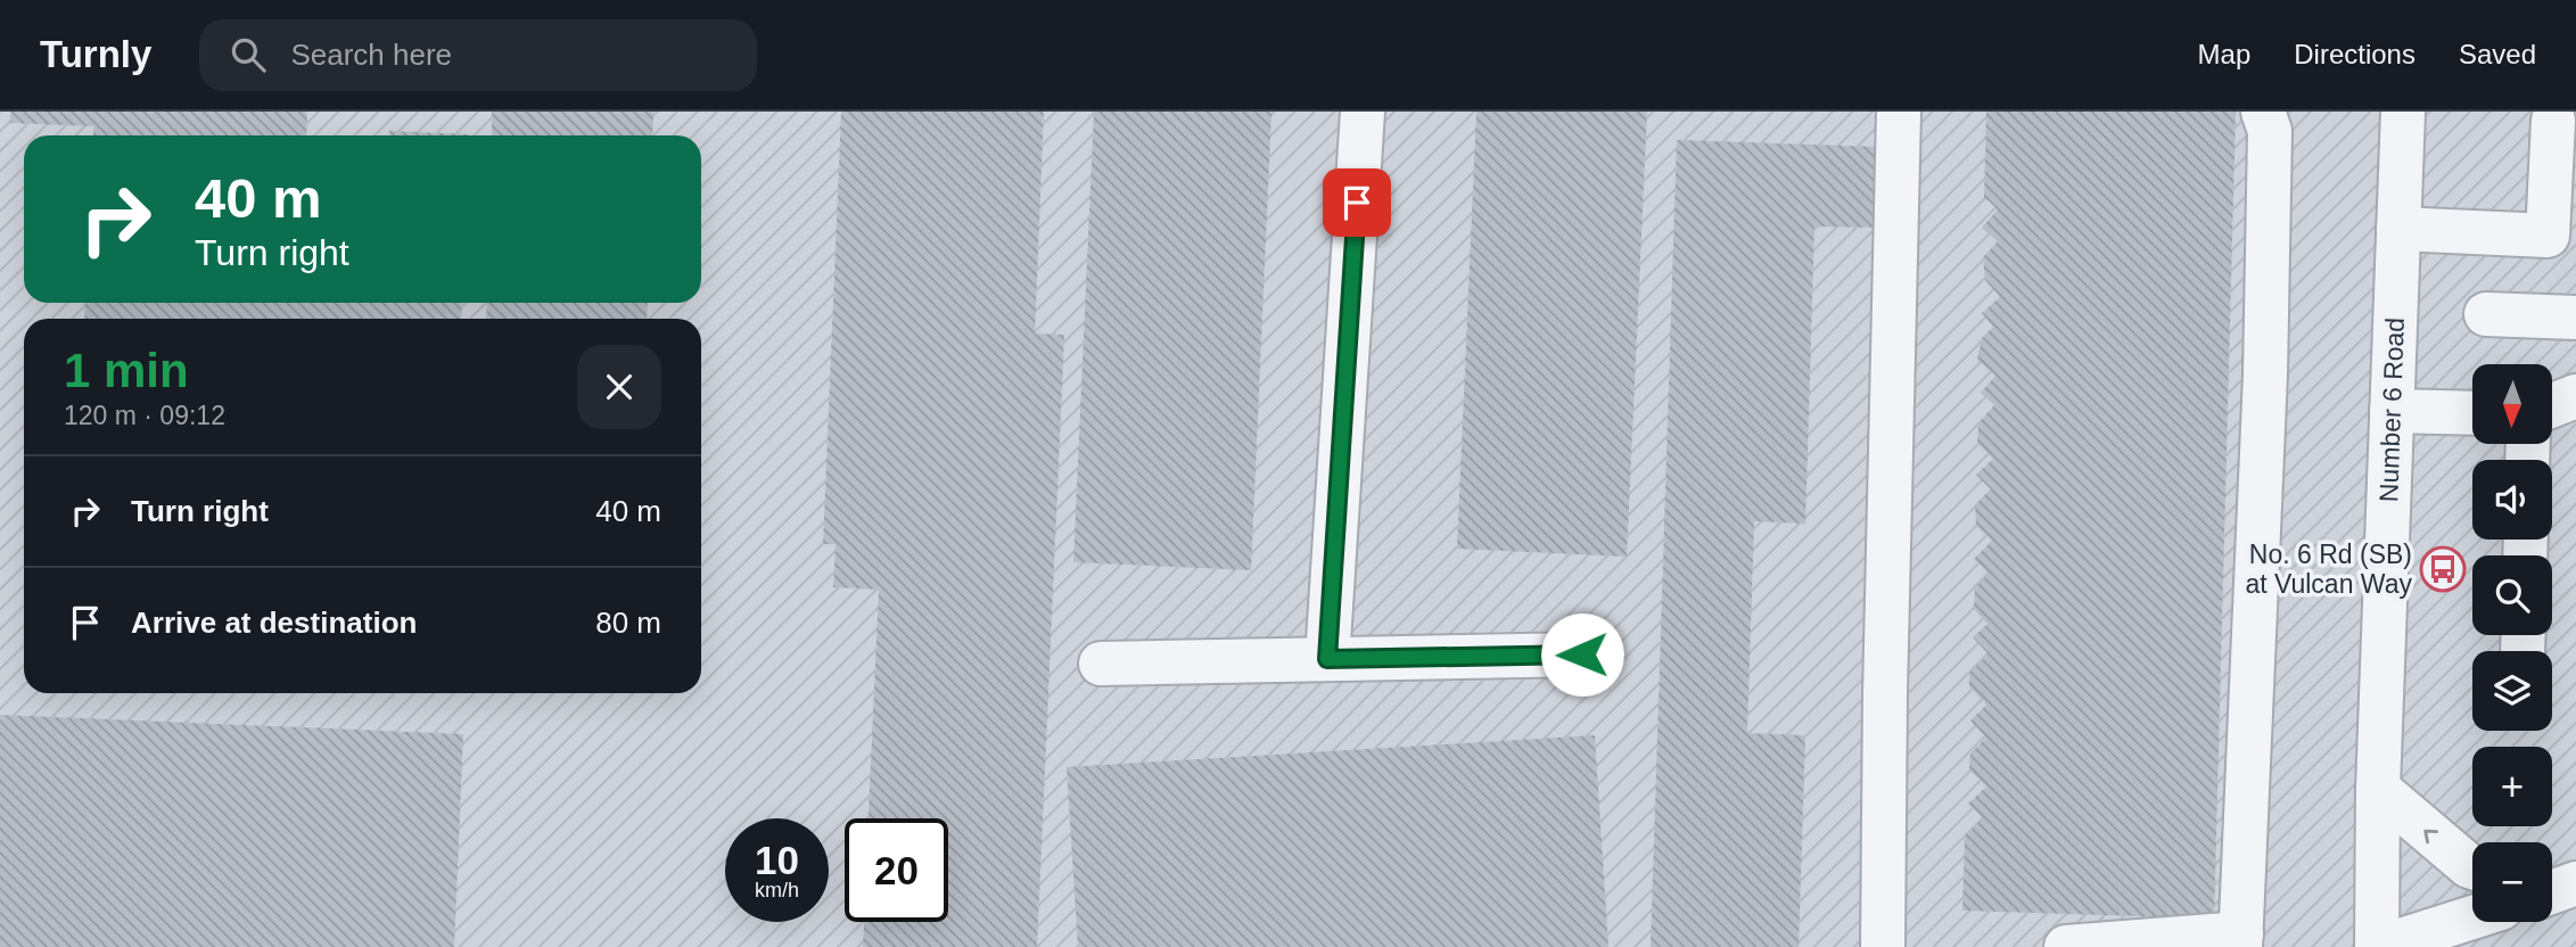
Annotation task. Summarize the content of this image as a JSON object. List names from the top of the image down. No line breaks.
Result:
{"streets":{"street":["Number 6 Road"]},"places":{"bus stop":["No. 6 Rd (SB) at Vulcan Way"]},"north":"bottom","page":{"header":"Turnly","search":"Search here","nav":["Map","Directions","Saved"],"turn":["40 m","Turn right"],"heading":["1 min","120 m · 09:12"],"map_buttons":["+","−"],"list":[{"name":"Turn right","value":"40 m"},{"name":"Arrive at destination","value":"80 m"}],"speed":"10 km/h","limit":"20"}}
